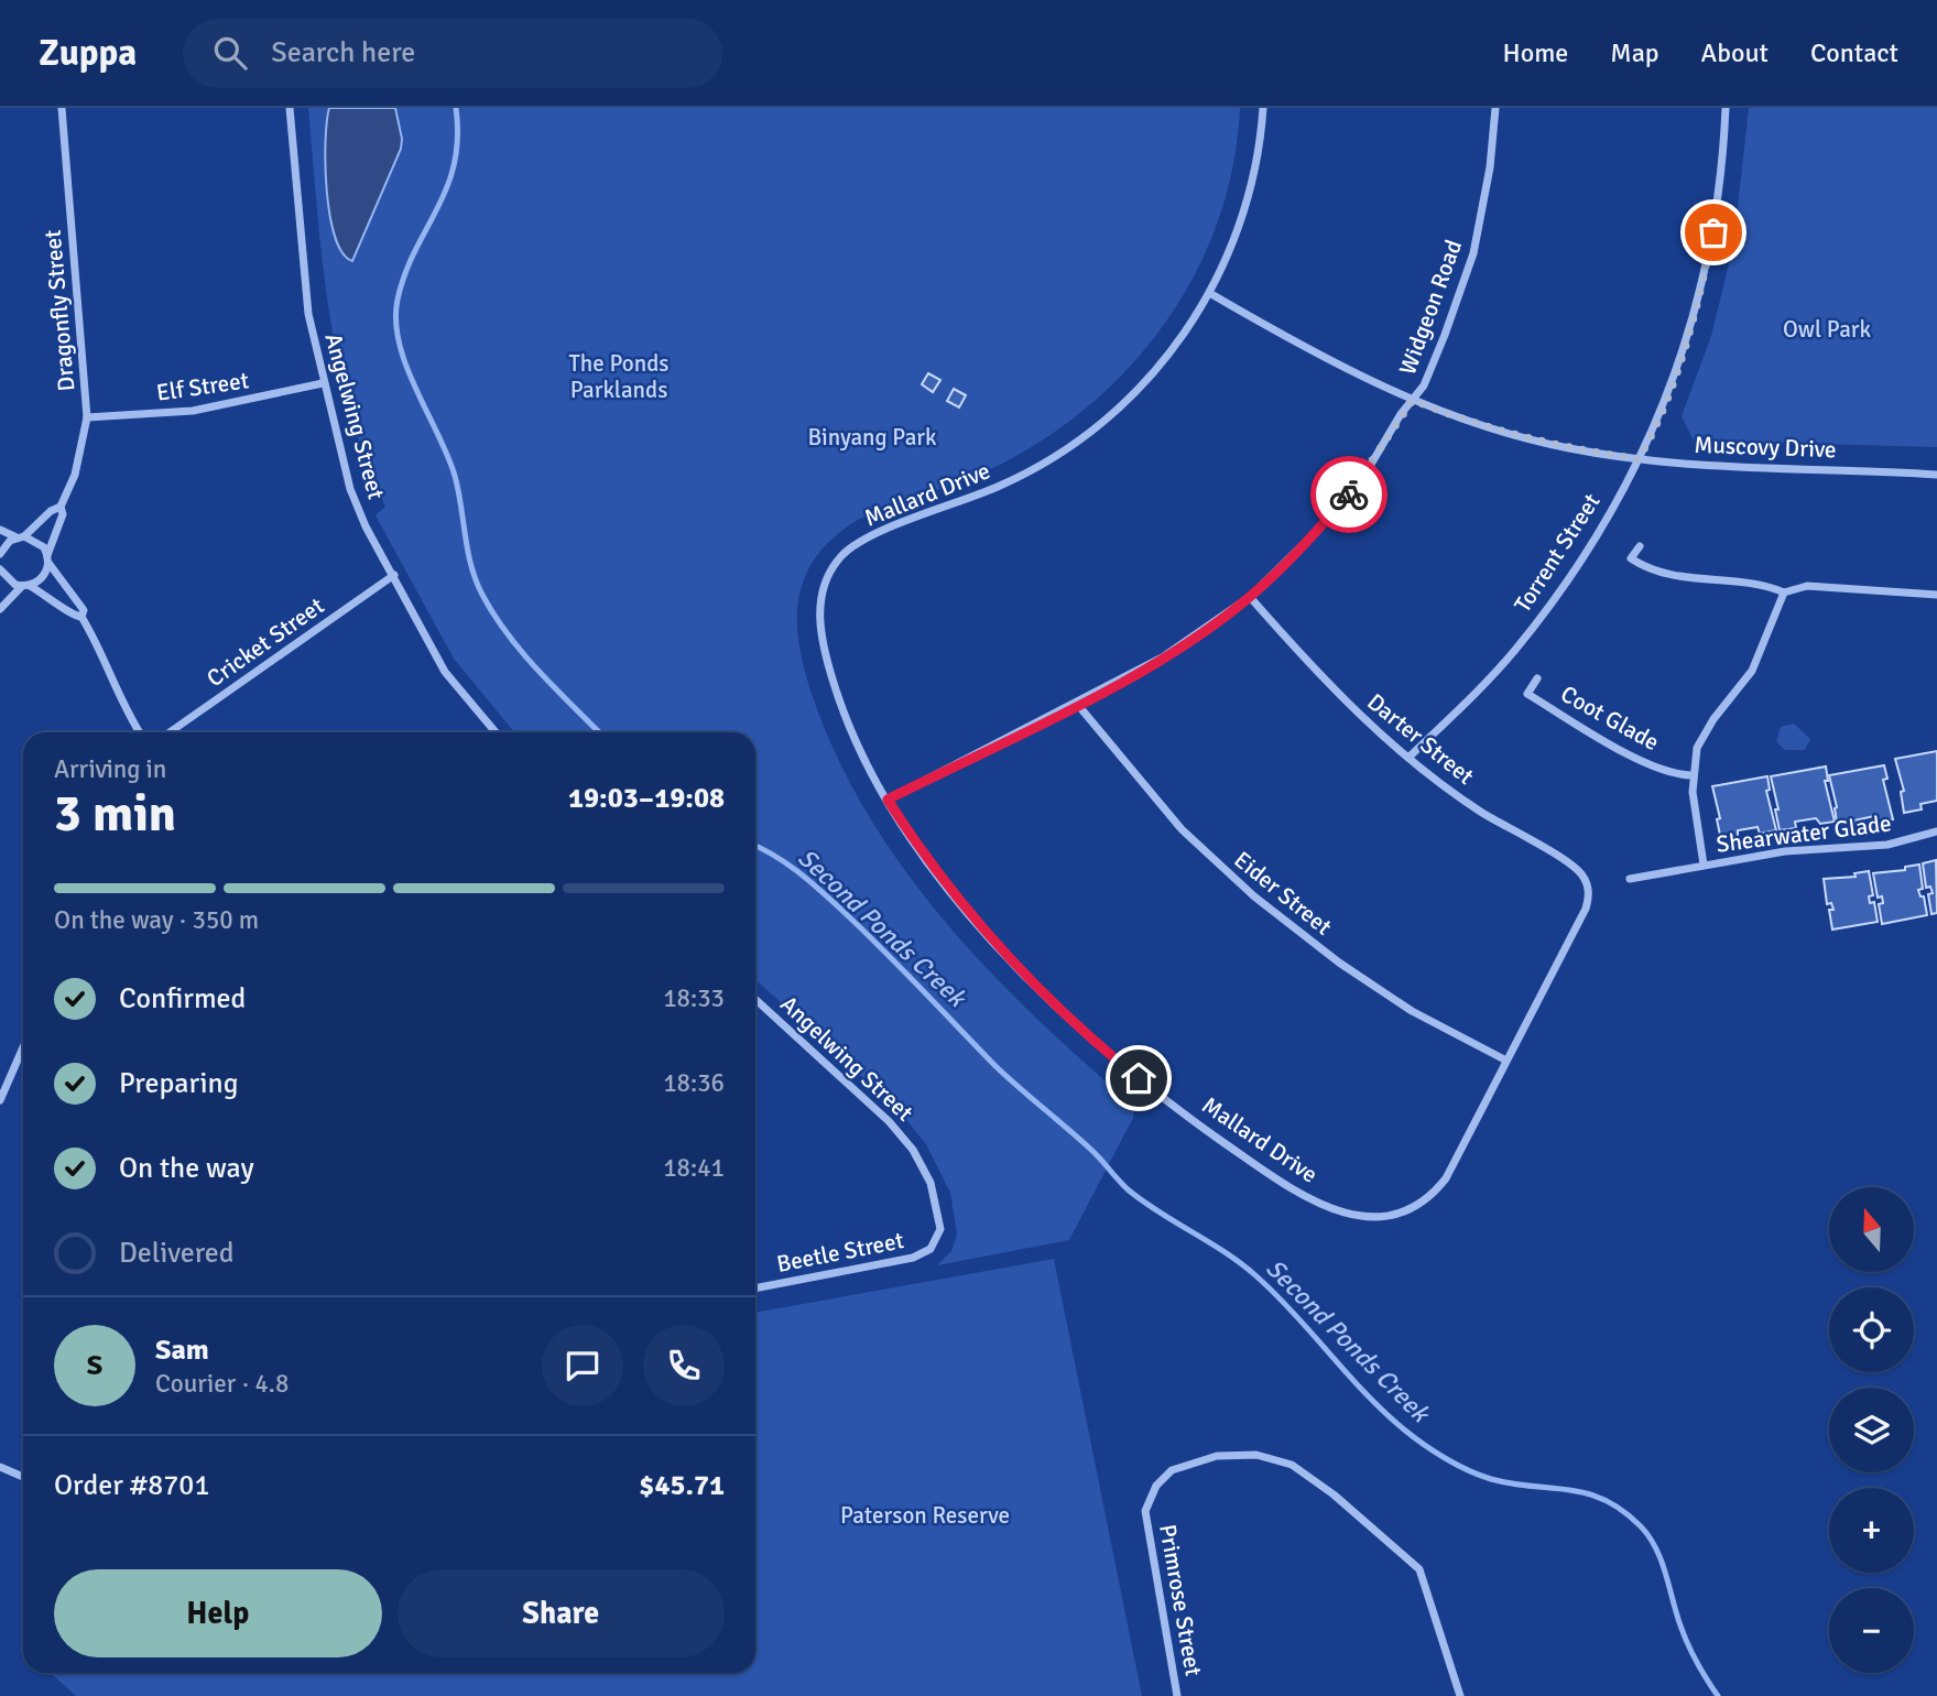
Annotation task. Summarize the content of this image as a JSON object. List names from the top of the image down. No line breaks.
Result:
{"streets":{"street":["Widgeon Road","Dragonfly Street","Elf Street","Angelwing Street","Muscovy Drive","Mallard Drive","Torrent Street","Cricket Street","Coot Glade","Darter Street","Shearwater Glade","Eider Street","Beetle Street","Primrose Street"]},"crossings":[["Widgeon Road","Muscovy Drive"],["Widgeon Road","Mallard Drive"],["Widgeon Road","Darter Street"],["Widgeon Road","Eider Street"],["Dragonfly Street","Elf Street"],["Elf Street","Angelwing Street"],["Angelwing Street","Cricket Street"],["Angelwing Street","Beetle Street"],["Muscovy Drive","Mallard Drive"],["Muscovy Drive","Torrent Street"],["Mallard Drive","Darter Street"],["Mallard Drive","Eider Street"],["Torrent Street","Darter Street"]],"water":["Second Ponds Creek"],"parks":["Owl Park","The Ponds Parklands","Binyang Park","Paterson Reserve"],"north":"top","page":{"header":"Zuppa","search":"Search here","nav":["Home","Map","About","Contact"],"heading":["3 min","Arriving in","19:03–19:08"],"panel":["Sam","Courier · 4.8","Order #8701","$45.71"],"bar":"On the way · 350 m","list":[["Confirmed","18:33"],["Preparing","18:36"],["On the way","18:41"],"Delivered"],"map_buttons":["+","−"],"round":"S","buttons":["Help","Share"]}}
